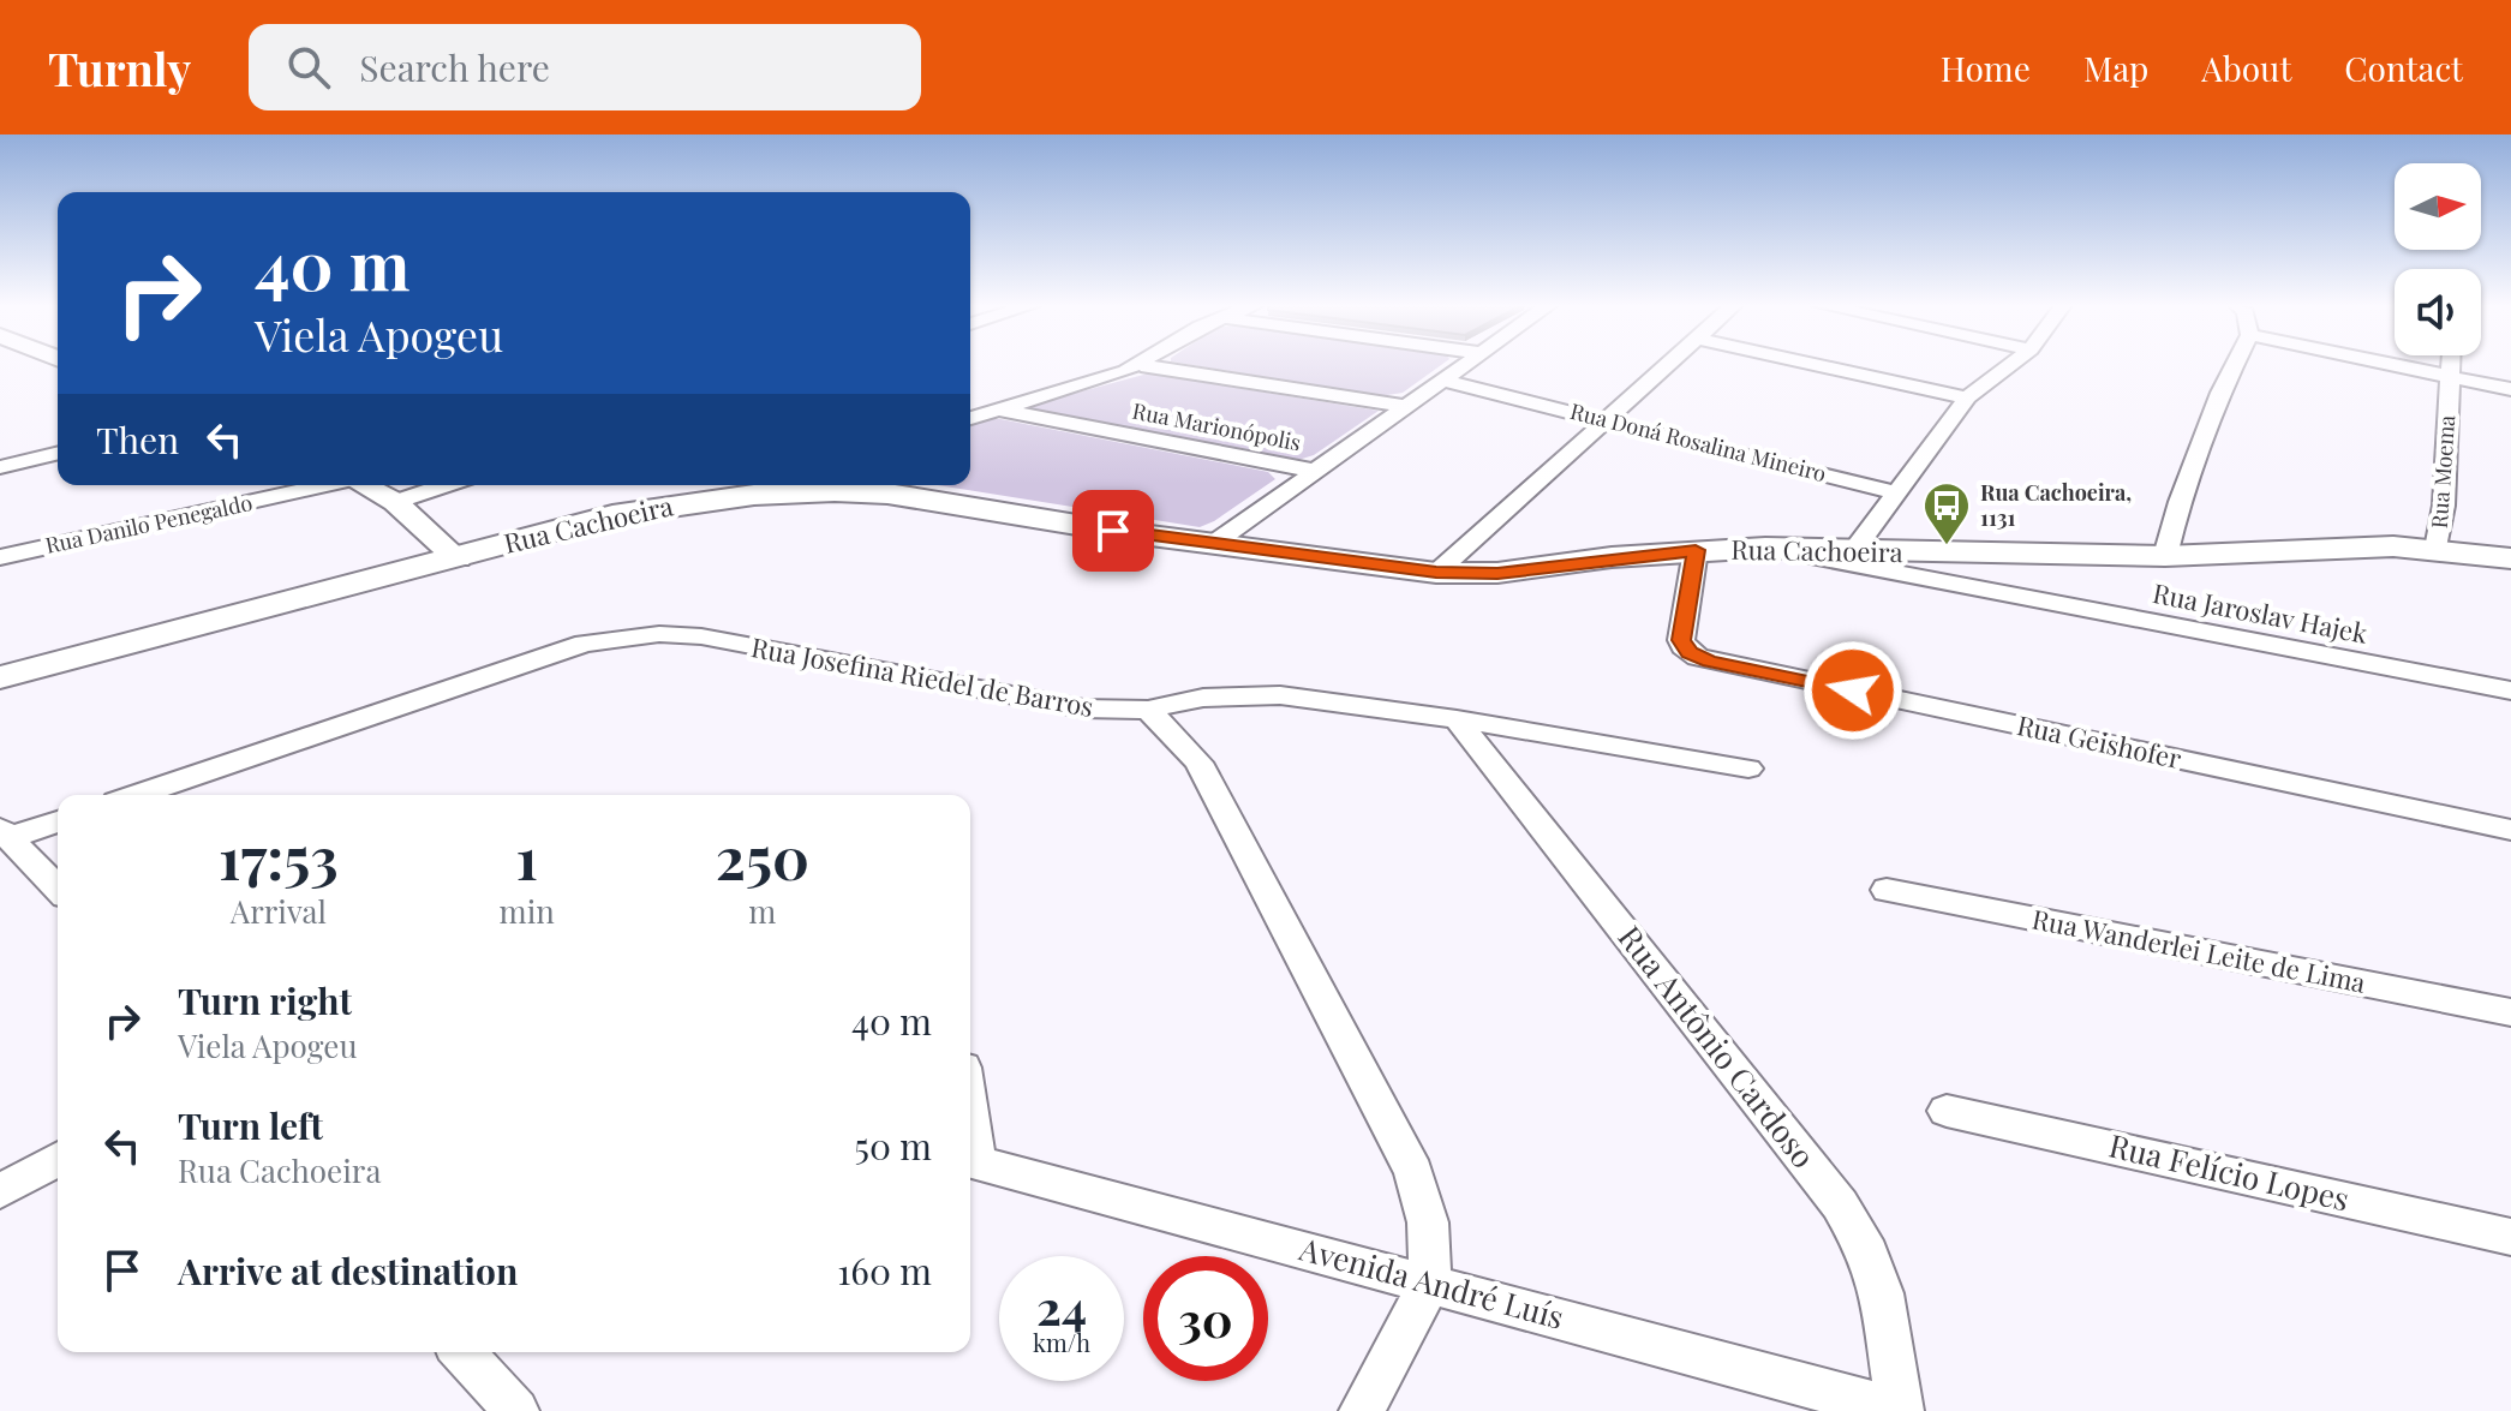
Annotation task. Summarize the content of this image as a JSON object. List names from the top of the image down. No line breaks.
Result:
{"streets":{"main road":["Rua Cachoeira"],"street":["Rua Marionópolis","Rua Doná Rosalina Mineiro","Rua Moema","Rua Danilo Penegaldo","Rua Jaroslav Hajek","Rua Josefina Riedel de Barros","Rua Geishofer","Rua Wanderlei Leite de Lima","Rua Antônio Cardoso","Rua Felício Lopes","Avenida André Luís"]},"crossings":[["Rua Moema","Rua Cachoeira"],["Rua Cachoeira","Rua Jaroslav Hajek"],["Rua Cachoeira","Rua Geishofer"],["Rua Josefina Riedel de Barros","Rua Antônio Cardoso"],["Rua Antônio Cardoso","Avenida André Luís"]],"places":{"bus stop":["Rua Cachoeira, 1131"]},"north":"right","page":{"header":"Turnly","search":"Search here","nav":["Home","Map","About","Contact"],"turn":["40 m","Viela Apogeu"],"then":"Then","eta":["17:53","Arrival","1","min","250","m"],"list":[{"name":"Turn right","note":"Viela Apogeu","value":"40 m"},{"name":"Turn left","note":"Rua Cachoeira","value":"50 m"},{"name":"Arrive at destination","value":"160 m"}],"speed":"24 km/h","limit":"30"}}
